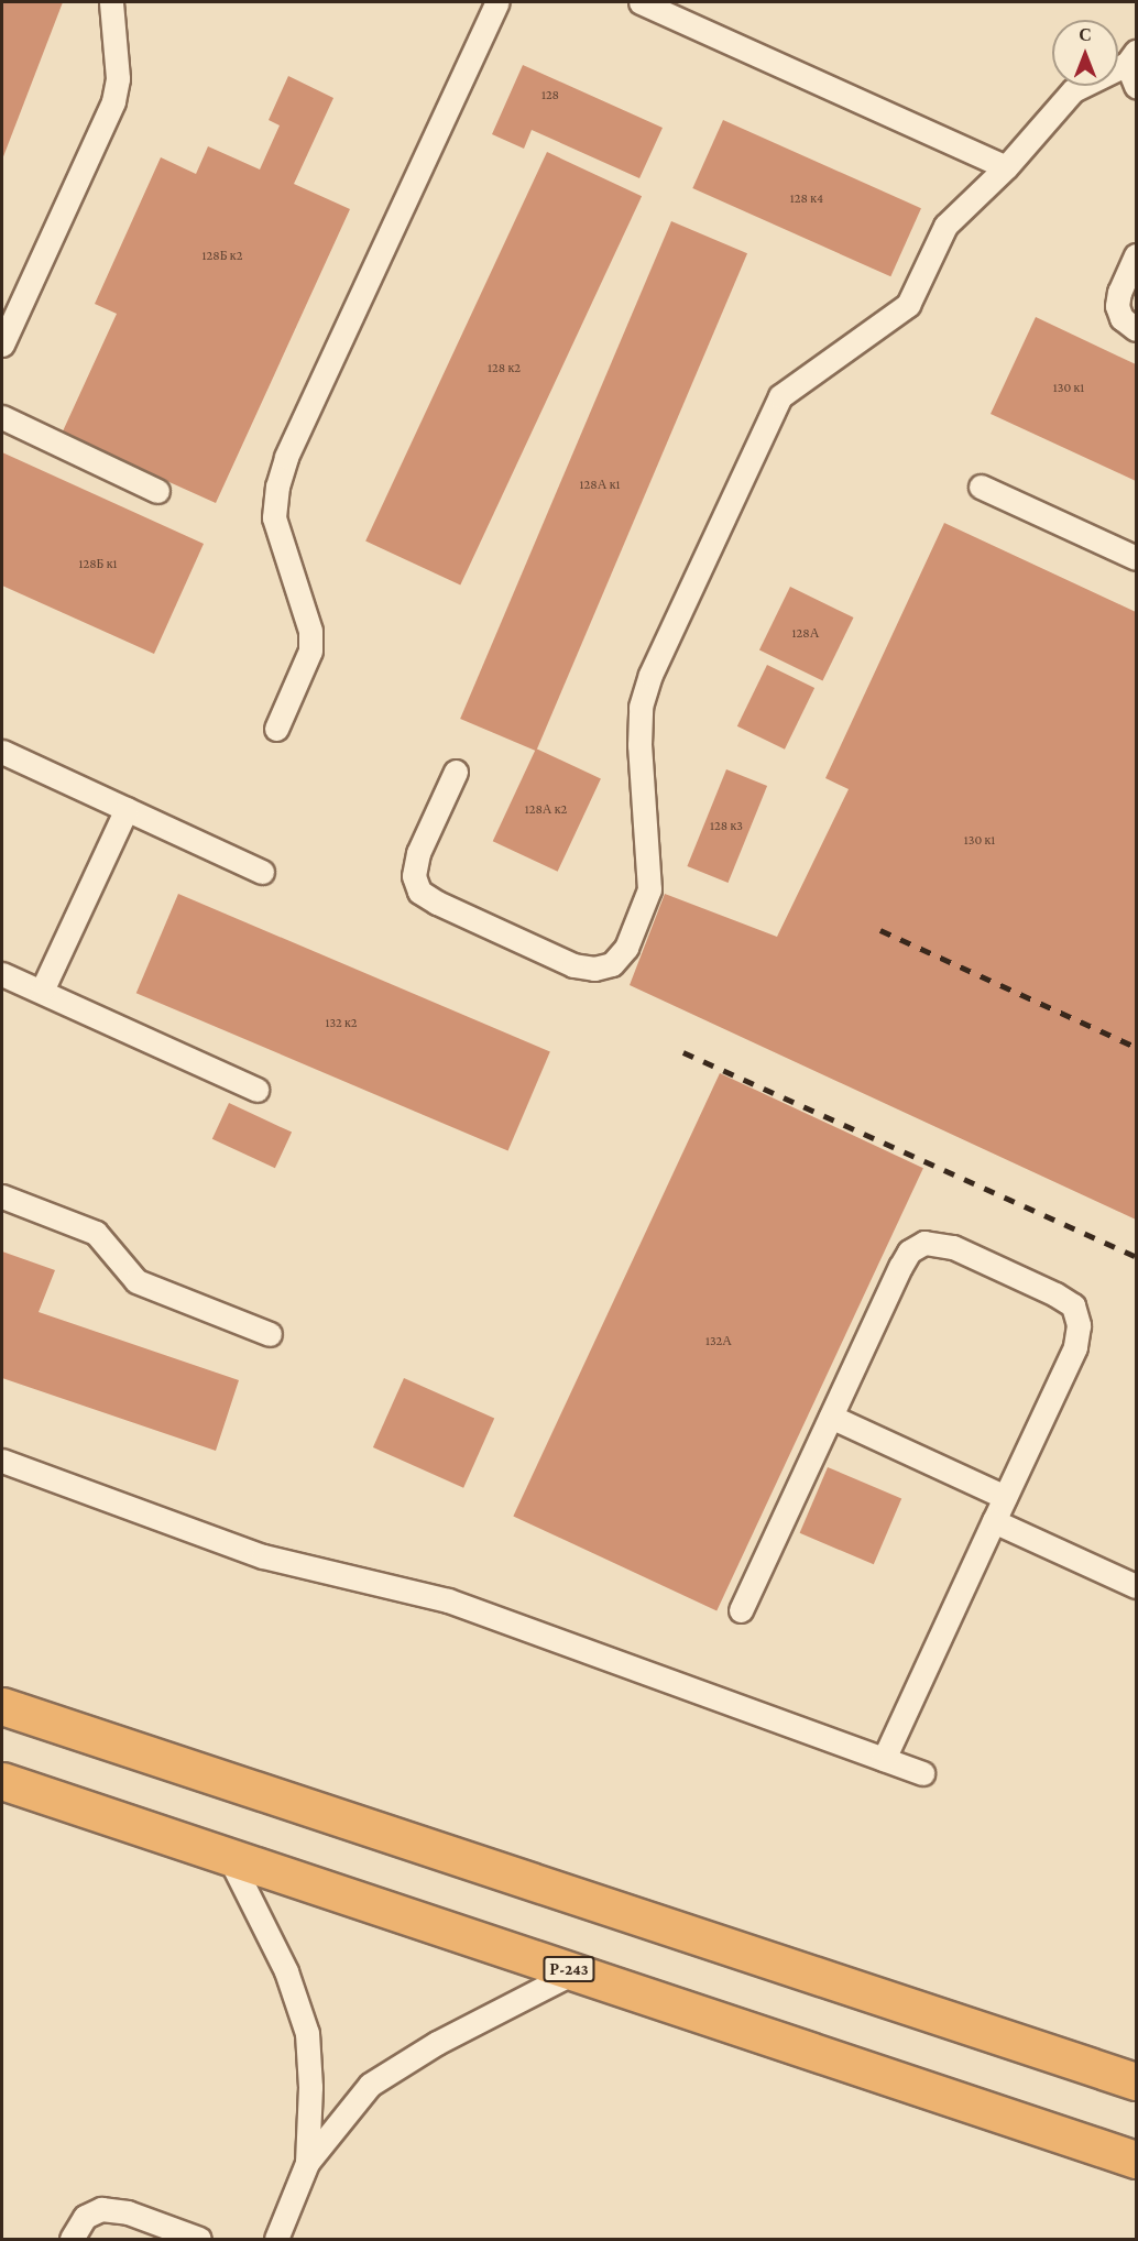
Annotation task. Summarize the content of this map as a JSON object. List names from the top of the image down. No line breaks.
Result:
{"streets":{"highway":["Р-243"]},"house_numbers":["128","128 к4","128Б к2","128 к2","130 к1","128А к1","128Б к1","128А","128А к2","128 к3","130 к1","132 к2","132А"],"north":"top"}
